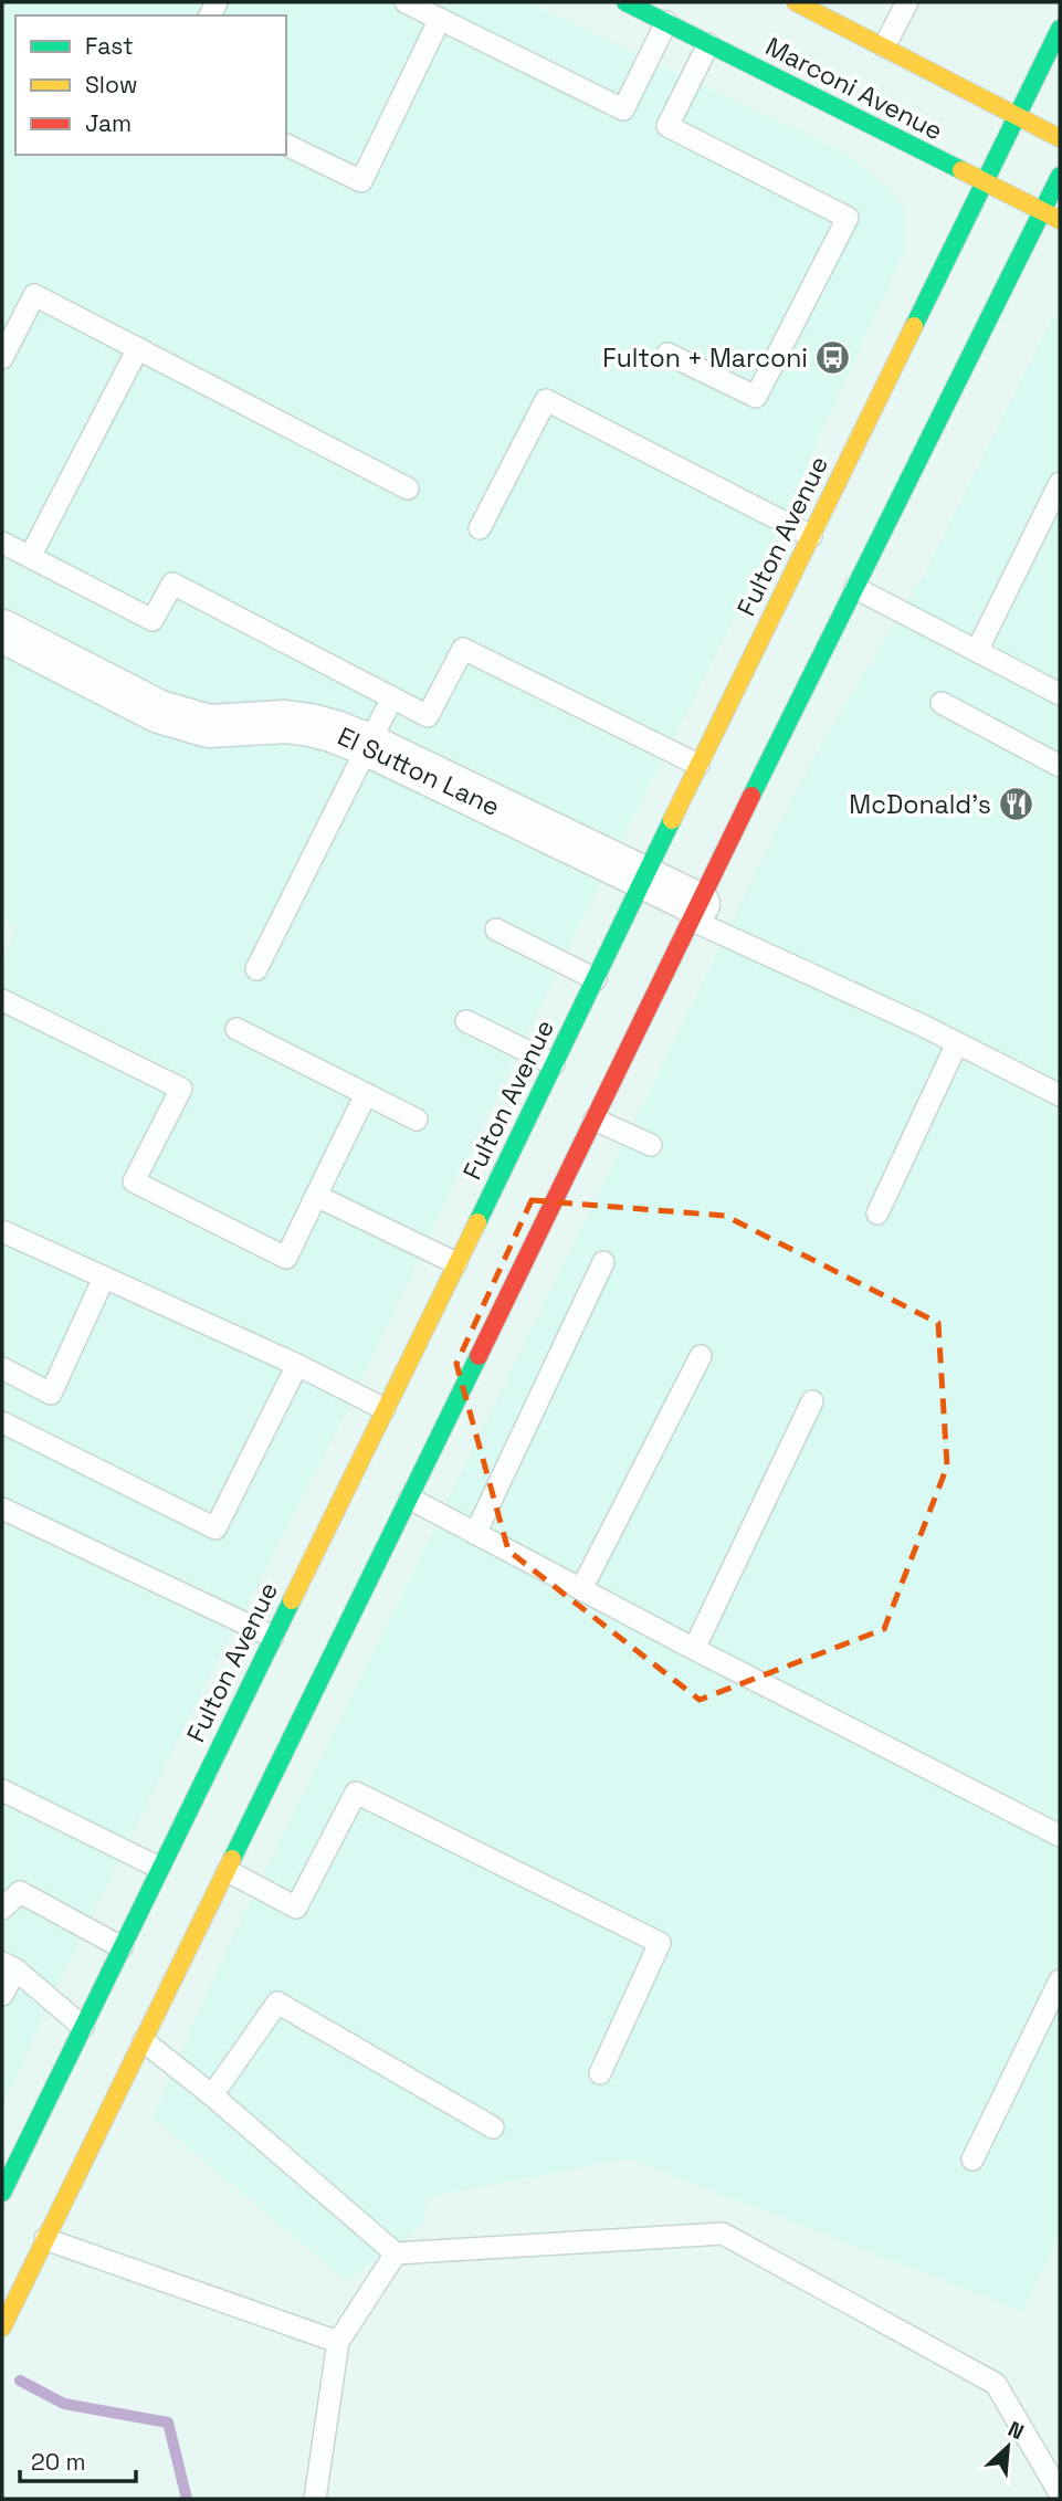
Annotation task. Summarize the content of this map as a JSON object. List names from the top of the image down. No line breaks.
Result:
{"streets":{"main road":["Marconi Avenue","Fulton Avenue"],"street":["El Sutton Lane"]},"crossings":[["Marconi Avenue","Fulton Avenue"],["Fulton Avenue","El Sutton Lane"]],"places":{"bus stop":["Fulton + Marconi"],"restaurant":["McDonald's"]},"legend":["Fast","Slow","Jam"],"scale_bar":"20 m","north":"top right"}
